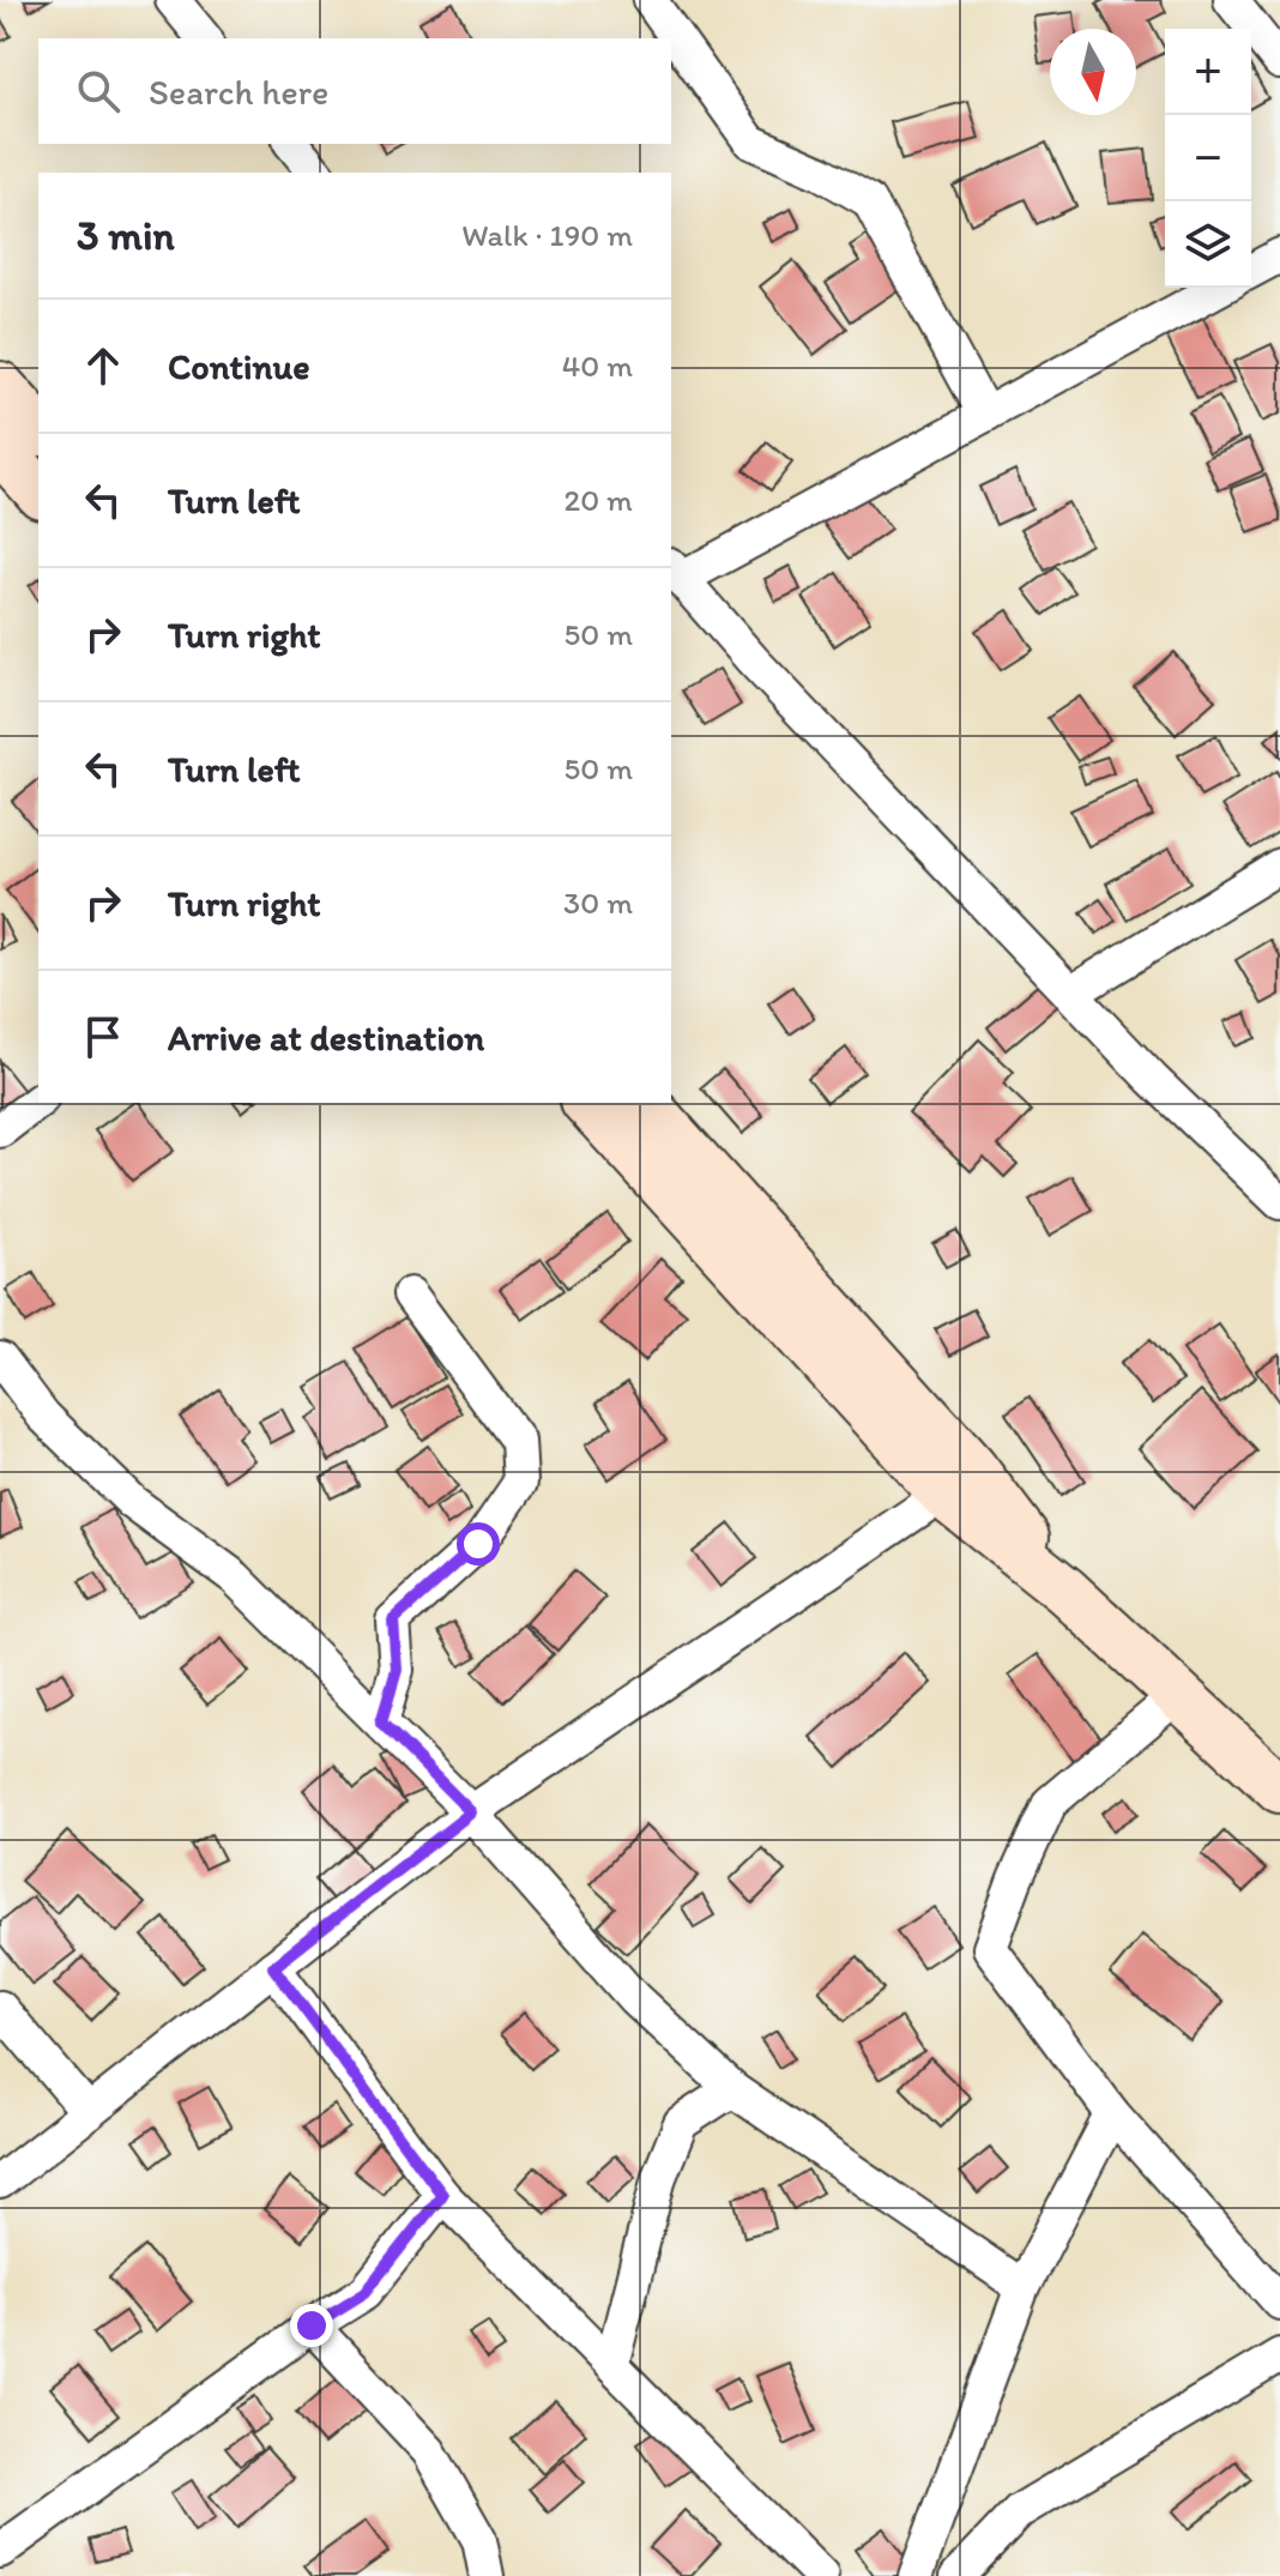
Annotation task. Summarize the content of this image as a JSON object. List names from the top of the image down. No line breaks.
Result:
{"north":"bottom","page":{"map_buttons":["+","−"],"search":"Search here","heading":["3 min","Walk · 190 m"],"list":[["Continue","40 m"],["Turn left","20 m"],["Turn right","50 m"],["Turn left","50 m"],["Turn right","30 m"],"Arrive at destination"]}}
